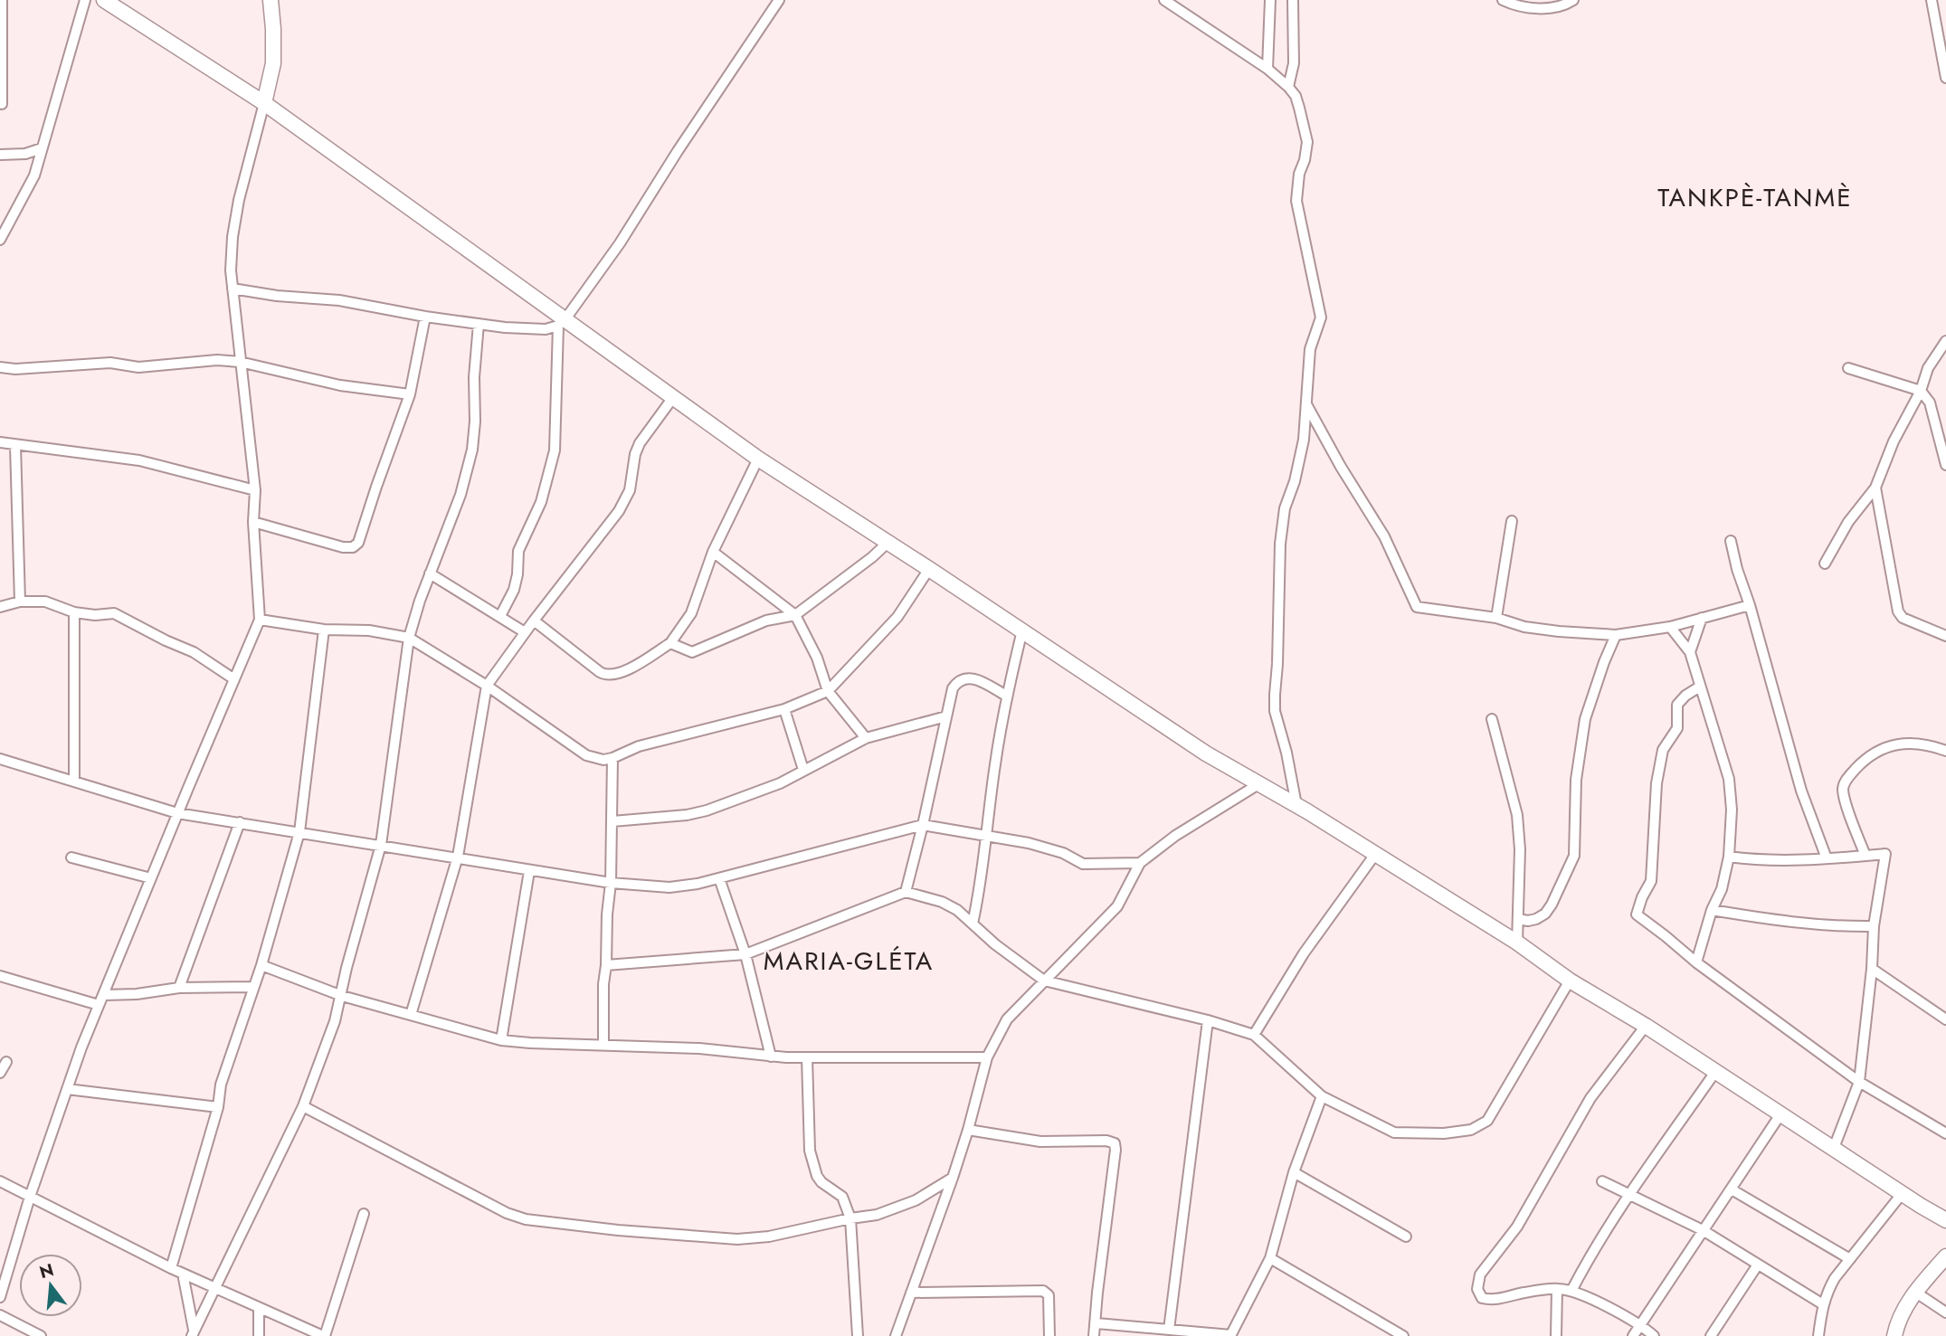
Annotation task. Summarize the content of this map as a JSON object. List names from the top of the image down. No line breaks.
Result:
{"districts":["TANKPÈ-TANMÈ","MARIA-GLÉTA"],"north":"top"}
